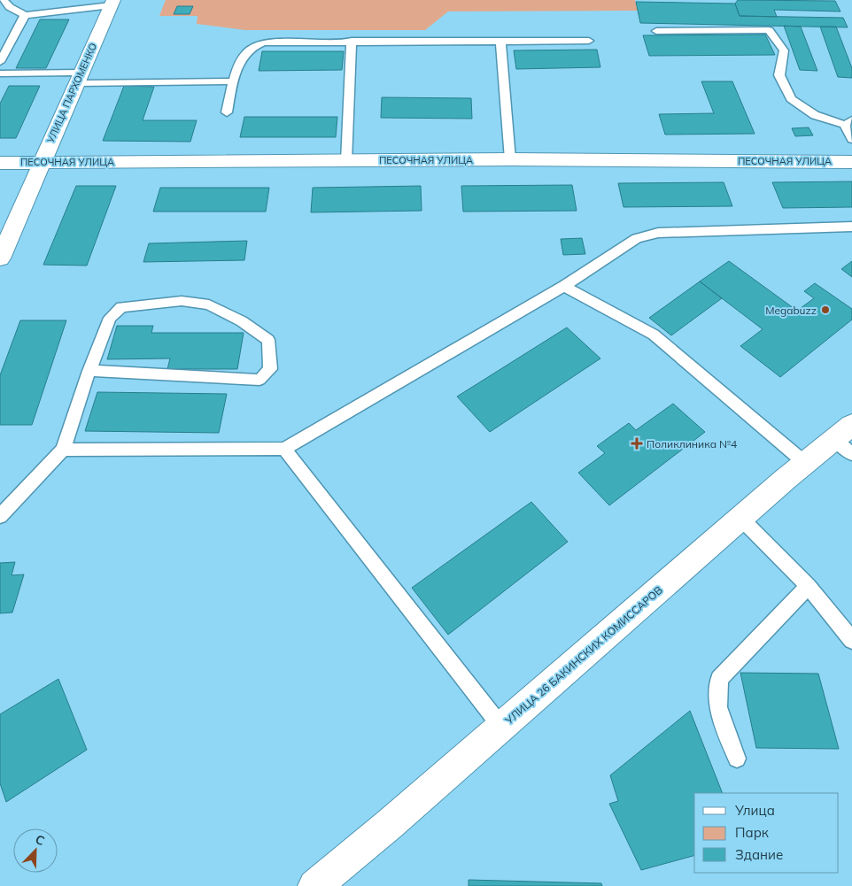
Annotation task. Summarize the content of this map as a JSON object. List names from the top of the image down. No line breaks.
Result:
{"streets":{"street":["УЛИЦА ПАРХОМЕНКО","ПЕСОЧНАЯ УЛИЦА","УЛИЦА 26 БАКИНСКИХ КОМИССАРОВ"]},"crossings":[["УЛИЦА ПАРХОМЕНКО","ПЕСОЧНАЯ УЛИЦА"]],"places":{"other":["Megabuzz"],"health":["Поликлиника №4"]},"legend":["Улица","Парк","Здание"],"north":"top right"}
